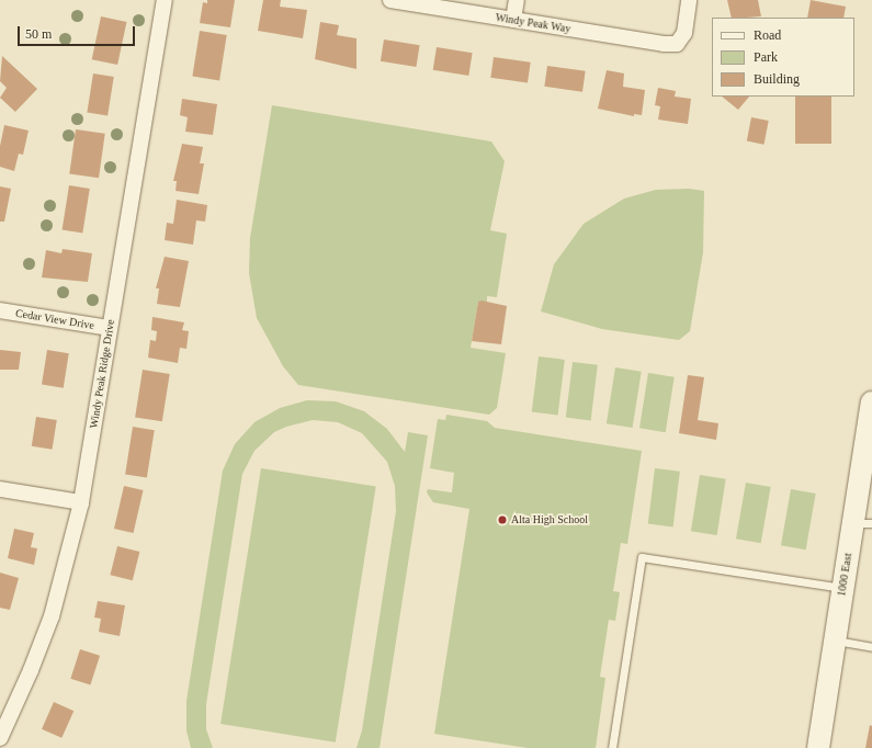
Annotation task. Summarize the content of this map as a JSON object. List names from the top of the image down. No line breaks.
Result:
{"streets":{"street":["Windy Peak Way","Cedar View Drive","Windy Peak Ridge Drive","1000 East"]},"crossings":[["Cedar View Drive","Windy Peak Ridge Drive"]],"places":["Alta High School"],"legend":["Road","Park","Building"],"scale_bar":"50 m"}
